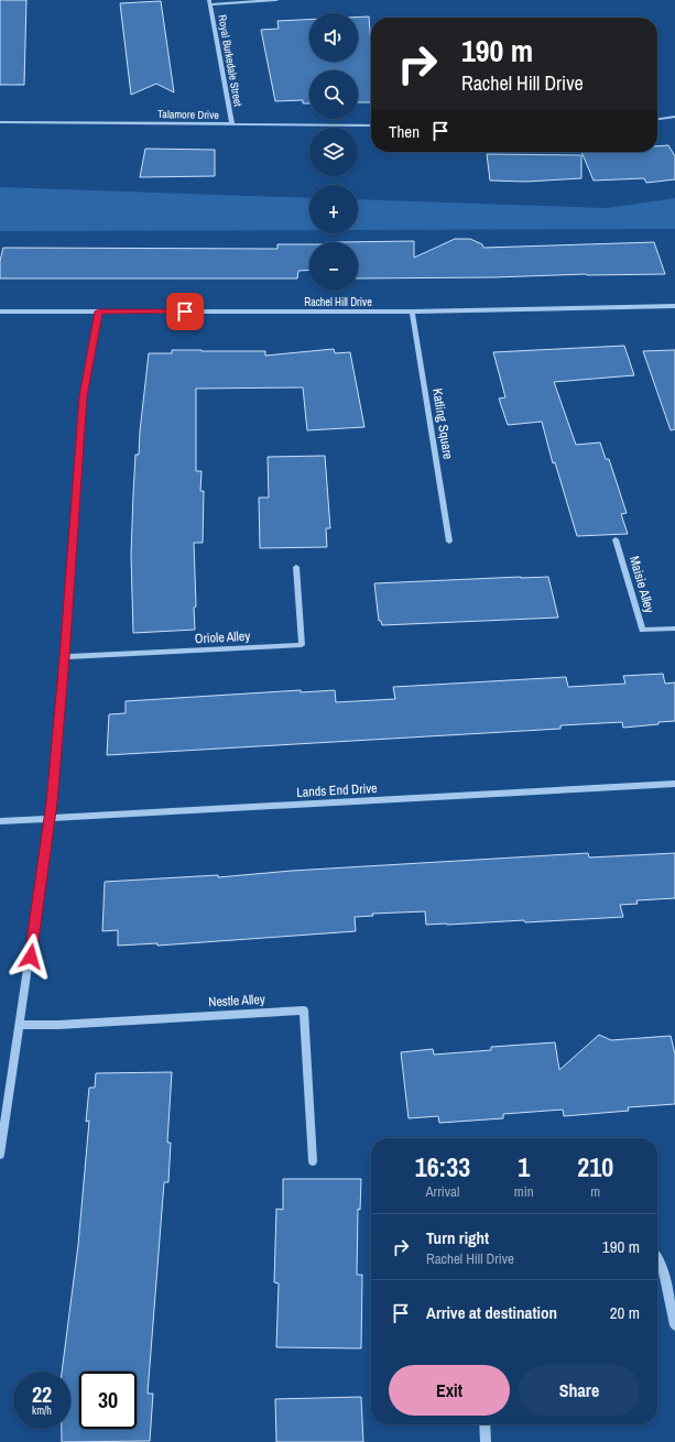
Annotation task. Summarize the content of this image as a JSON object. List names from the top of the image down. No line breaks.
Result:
{"streets":{"street":["Royal Burkedale Street","Talamore Drive","Rachel Hill Drive","Katling Square","Maisie Alley","Oriole Alley","Lands End Drive","Nestle Alley"]},"crossings":[["Royal Burkedale Street","Talamore Drive"],["Rachel Hill Drive","Katling Square"]],"page":{"map_buttons":["+","−"],"turn":["190 m","Rachel Hill Drive"],"then":"Then","eta":["16:33","Arrival","1","min","210","m"],"list":[{"name":"Turn right","note":"Rachel Hill Drive","value":"190 m"},{"name":"Arrive at destination","value":"20 m"}],"buttons":["Exit","Share"],"speed":"22 km/h","limit":"30"}}
